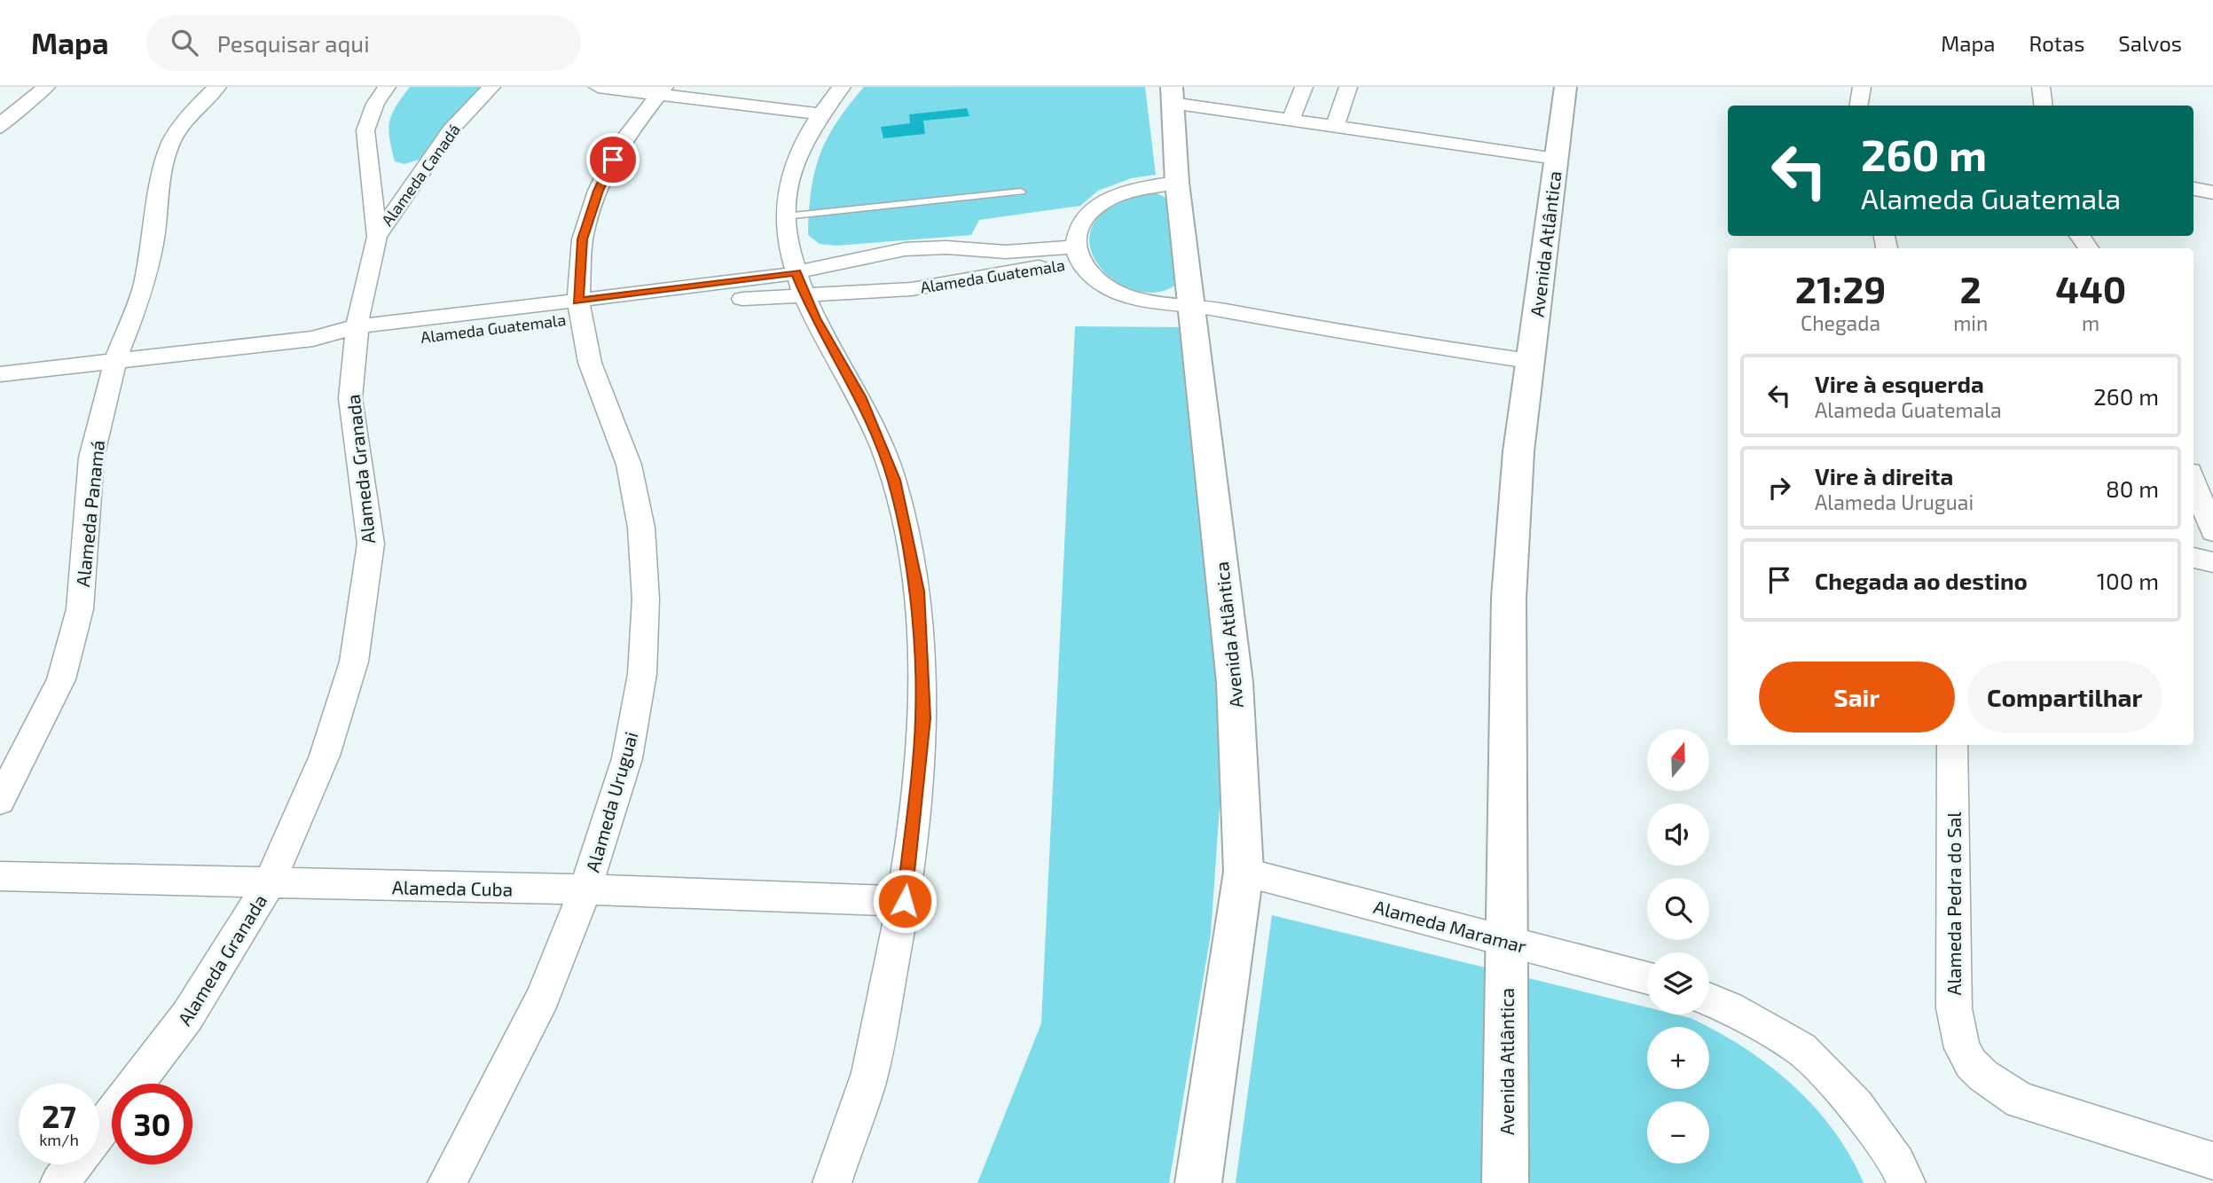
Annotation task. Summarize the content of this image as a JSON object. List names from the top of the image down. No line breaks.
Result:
{"streets":{"street":["Alameda Canadá","Avenida Atlântica","Alameda Guatemala","Alameda Granada","Alameda Panamá","Alameda Uruguai","Alameda Cuba","Alameda Pedra do Sal","Alameda Maramar"]},"crossings":[["Alameda Canadá","Alameda Granada"],["Avenida Atlântica","Alameda Maramar"],["Alameda Guatemala","Alameda Granada"],["Alameda Guatemala","Alameda Panamá"],["Alameda Guatemala","Alameda Uruguai"],["Alameda Granada","Alameda Cuba"],["Alameda Uruguai","Alameda Cuba"]],"north":"top","page":{"header":"Mapa","search":"Pesquisar aqui","nav":["Mapa","Rotas","Salvos"],"turn":["260 m","Alameda Guatemala"],"eta":["21:29","Chegada","2","min","440","m"],"list":[{"name":"Vire à esquerda","note":"Alameda Guatemala","value":"260 m"},{"name":"Vire à direita","note":"Alameda Uruguai","value":"80 m"},{"name":"Chegada ao destino","value":"100 m"}],"buttons":["Sair","Compartilhar"],"map_buttons":["+","−"],"speed":"27 km/h","limit":"30"}}
